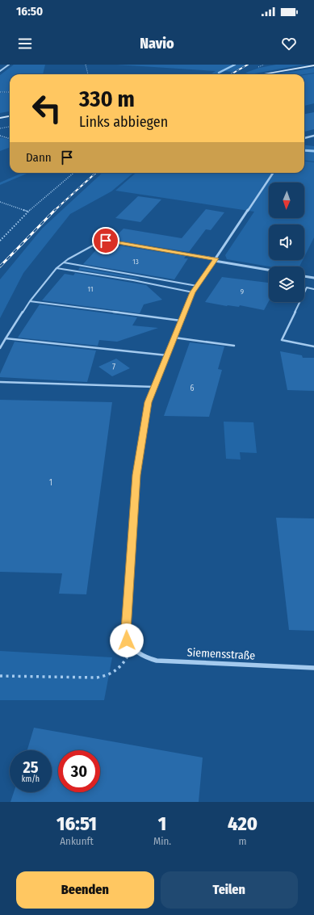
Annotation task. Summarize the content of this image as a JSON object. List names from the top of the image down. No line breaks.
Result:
{"streets":{"street":["Siemensstraße"]},"house_numbers":["13","11","9","7","6","1"],"north":"bottom","page":{"status":"16:50","header":"Navio","turn":["330 m","Links abbiegen"],"then":"Dann","speed":"25 km/h","limit":"30","eta":["16:51","Ankunft","1","Min.","420","m"],"buttons":["Beenden","Teilen"]}}
